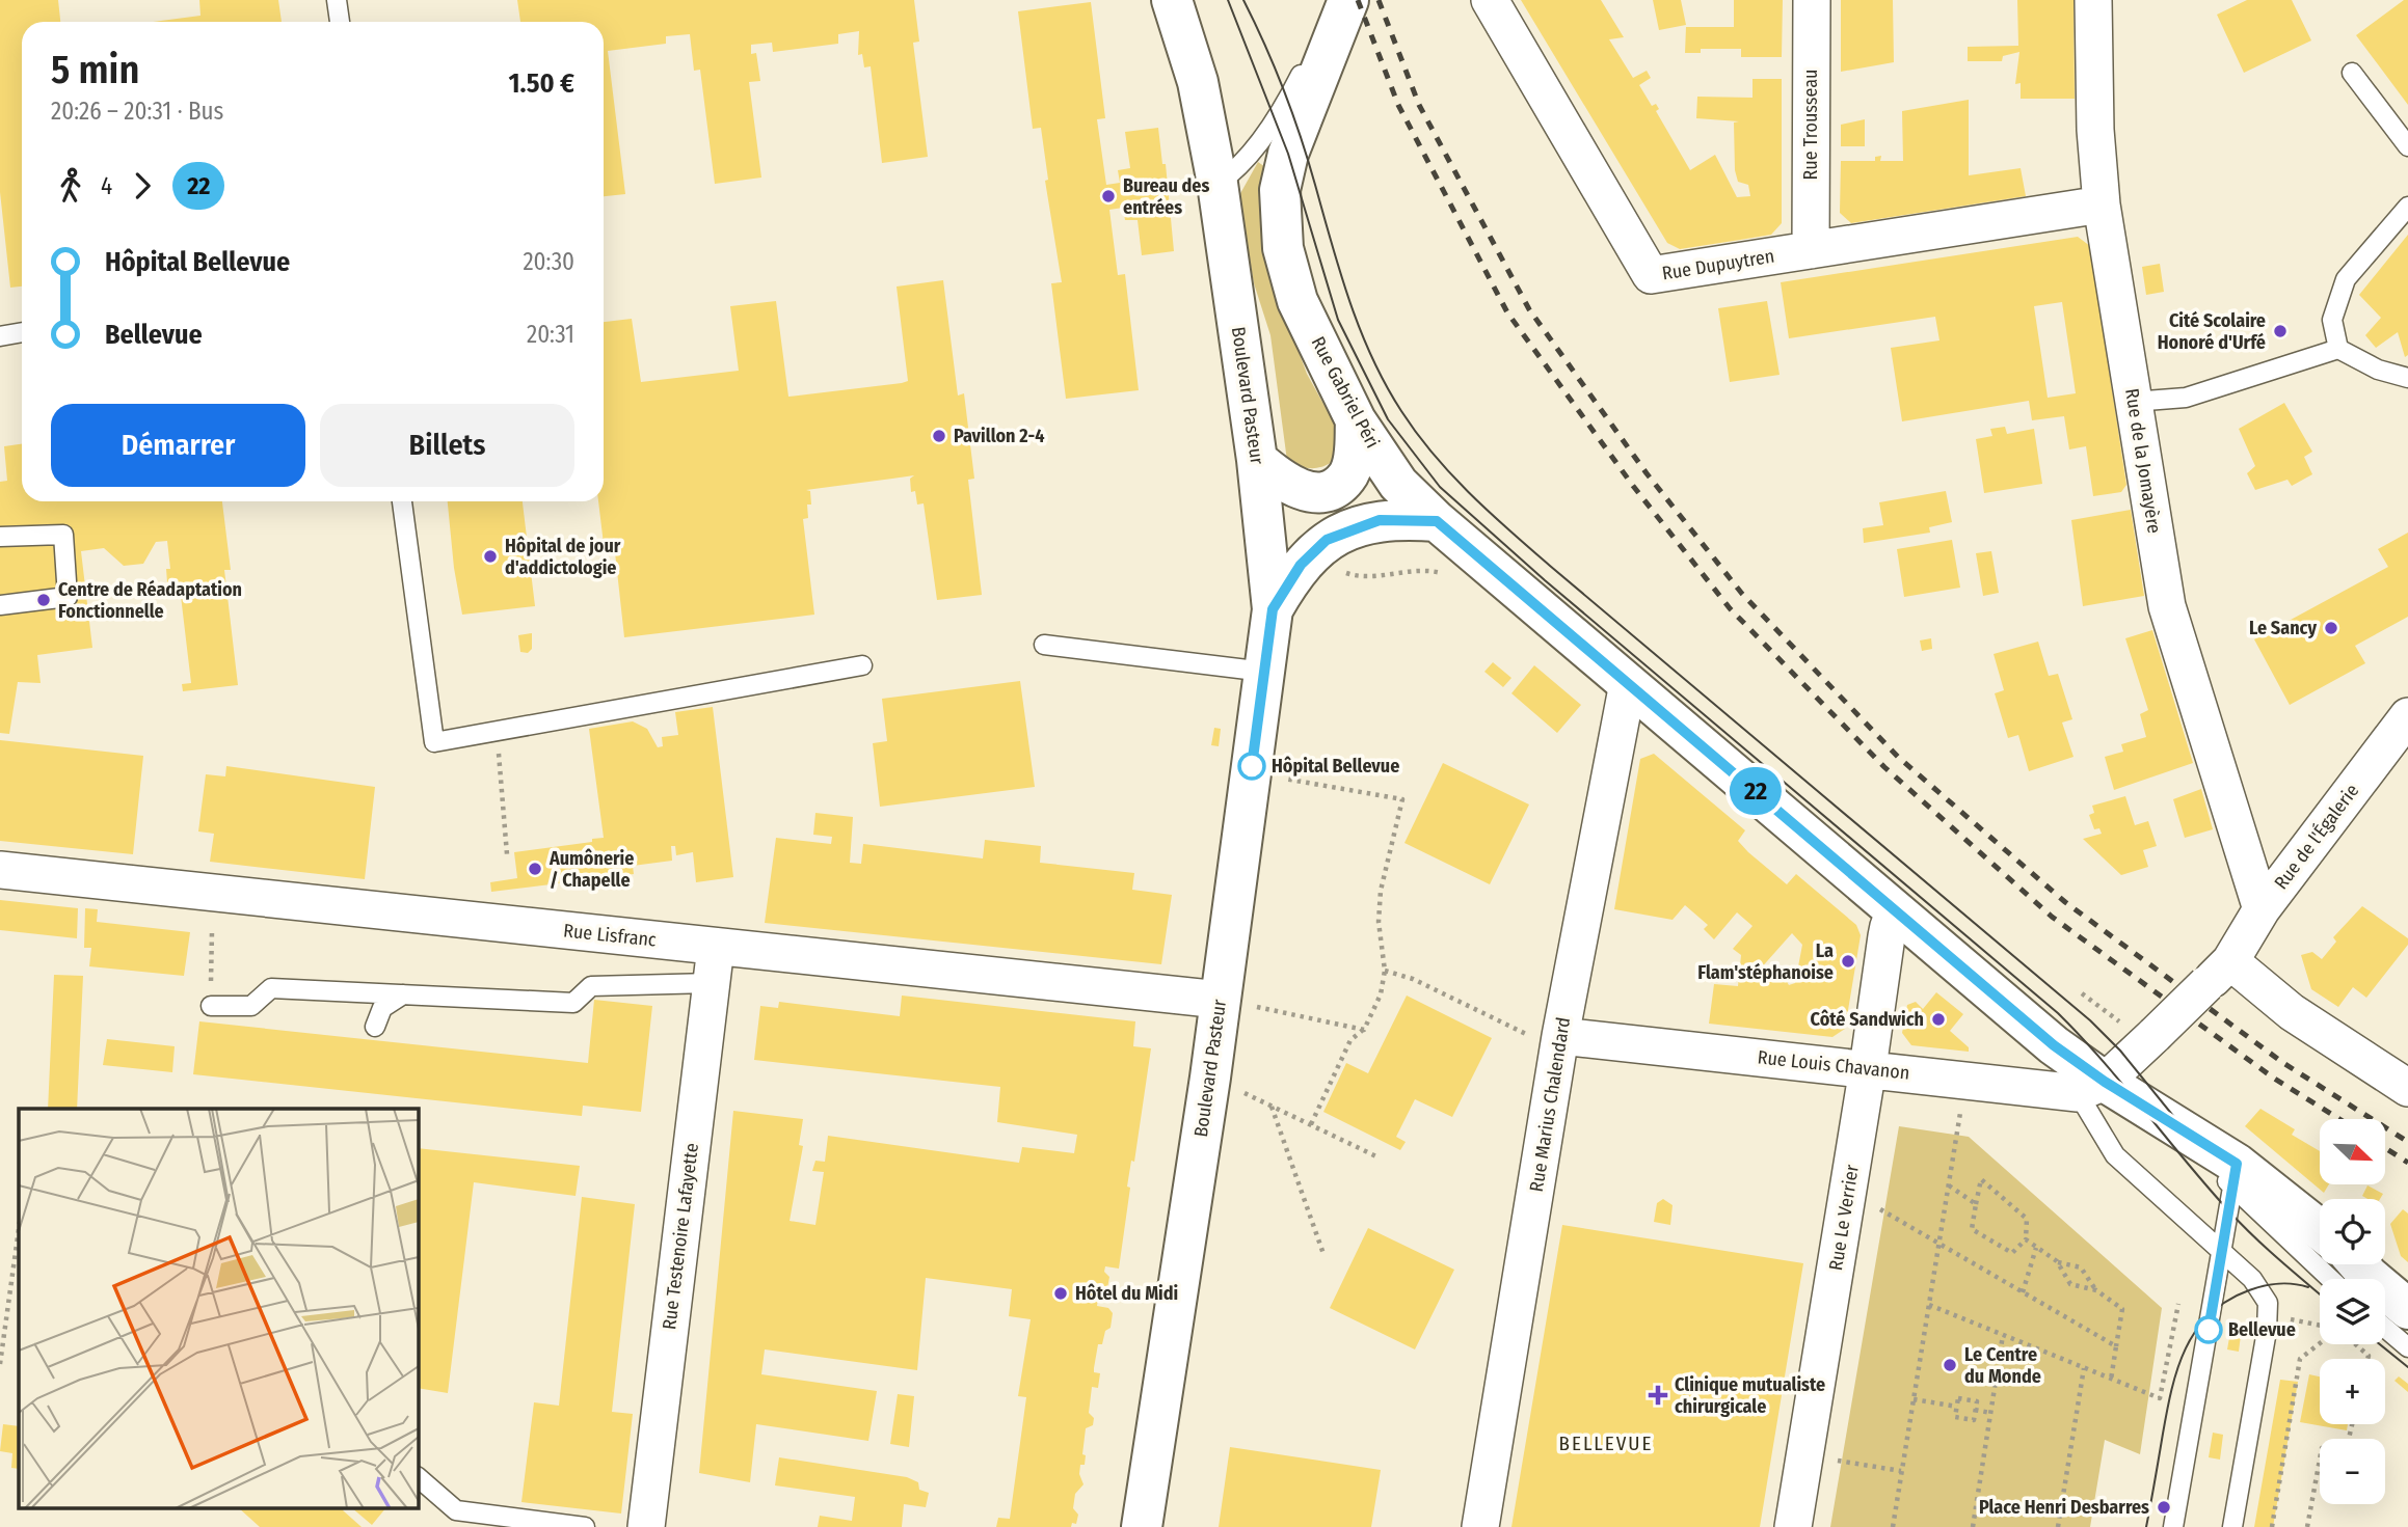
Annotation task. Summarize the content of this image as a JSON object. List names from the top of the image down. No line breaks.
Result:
{"streets":{"main road":["Rue Gabriel Péri","Boulevard Pasteur"],"street":["Rue Trousseau","Rue Dupuytren","Rue de la Jomayère","Rue de l'Égalerie","Rue Lisfranc","Rue Louis Chavanon","Rue Marius Chalendard","Rue Le Verrier","Rue Testenoire Lafayette"]},"crossings":[["Rue Trousseau","Rue Dupuytren"],["Rue Dupuytren","Rue de la Jomayère"],["Rue Gabriel Péri","Boulevard Pasteur"],["Rue Gabriel Péri","Rue de l'Égalerie"],["Rue Gabriel Péri","Rue Louis Chavanon"],["Rue Gabriel Péri","Rue Marius Chalendard"],["Rue Gabriel Péri","Rue Le Verrier"],["Boulevard Pasteur","Rue Lisfranc"],["Rue de la Jomayère","Rue de l'Égalerie"],["Rue de l'Égalerie","Rue Louis Chavanon"],["Rue Lisfranc","Rue Testenoire Lafayette"],["Rue Louis Chavanon","Rue Marius Chalendard"],["Rue Louis Chavanon","Rue Le Verrier"]],"districts":["BELLEVUE"],"places":{"other":["Bureau des entrées","Cité Scolaire Honoré d'Urfé","Pavillon 2-4","Hôpital de jour d'addictologie","Centre de Réadaptation Fonctionnelle","Le Sancy","Hôpital Bellevue","Aumônerie / Chapelle","La Flam'stéphanoise","Côté Sandwich","Hôtel du Midi","Bellevue","Le Centre du Monde","Place Henri Desbarres"],"health":["Clinique mutualiste chirurgicale"]},"lines":["bus line 22"],"north":"bottom right","page":{"on_map":"22","heading":["5 min","20:26 – 20:31 · Bus","1.50 €"],"legs":["4","22"],"list":[{"name":"Hôpital Bellevue","value":"20:30"},{"name":"Bellevue","value":"20:31"}],"buttons":["Démarrer","Billets"],"map_buttons":["+","−"]}}
